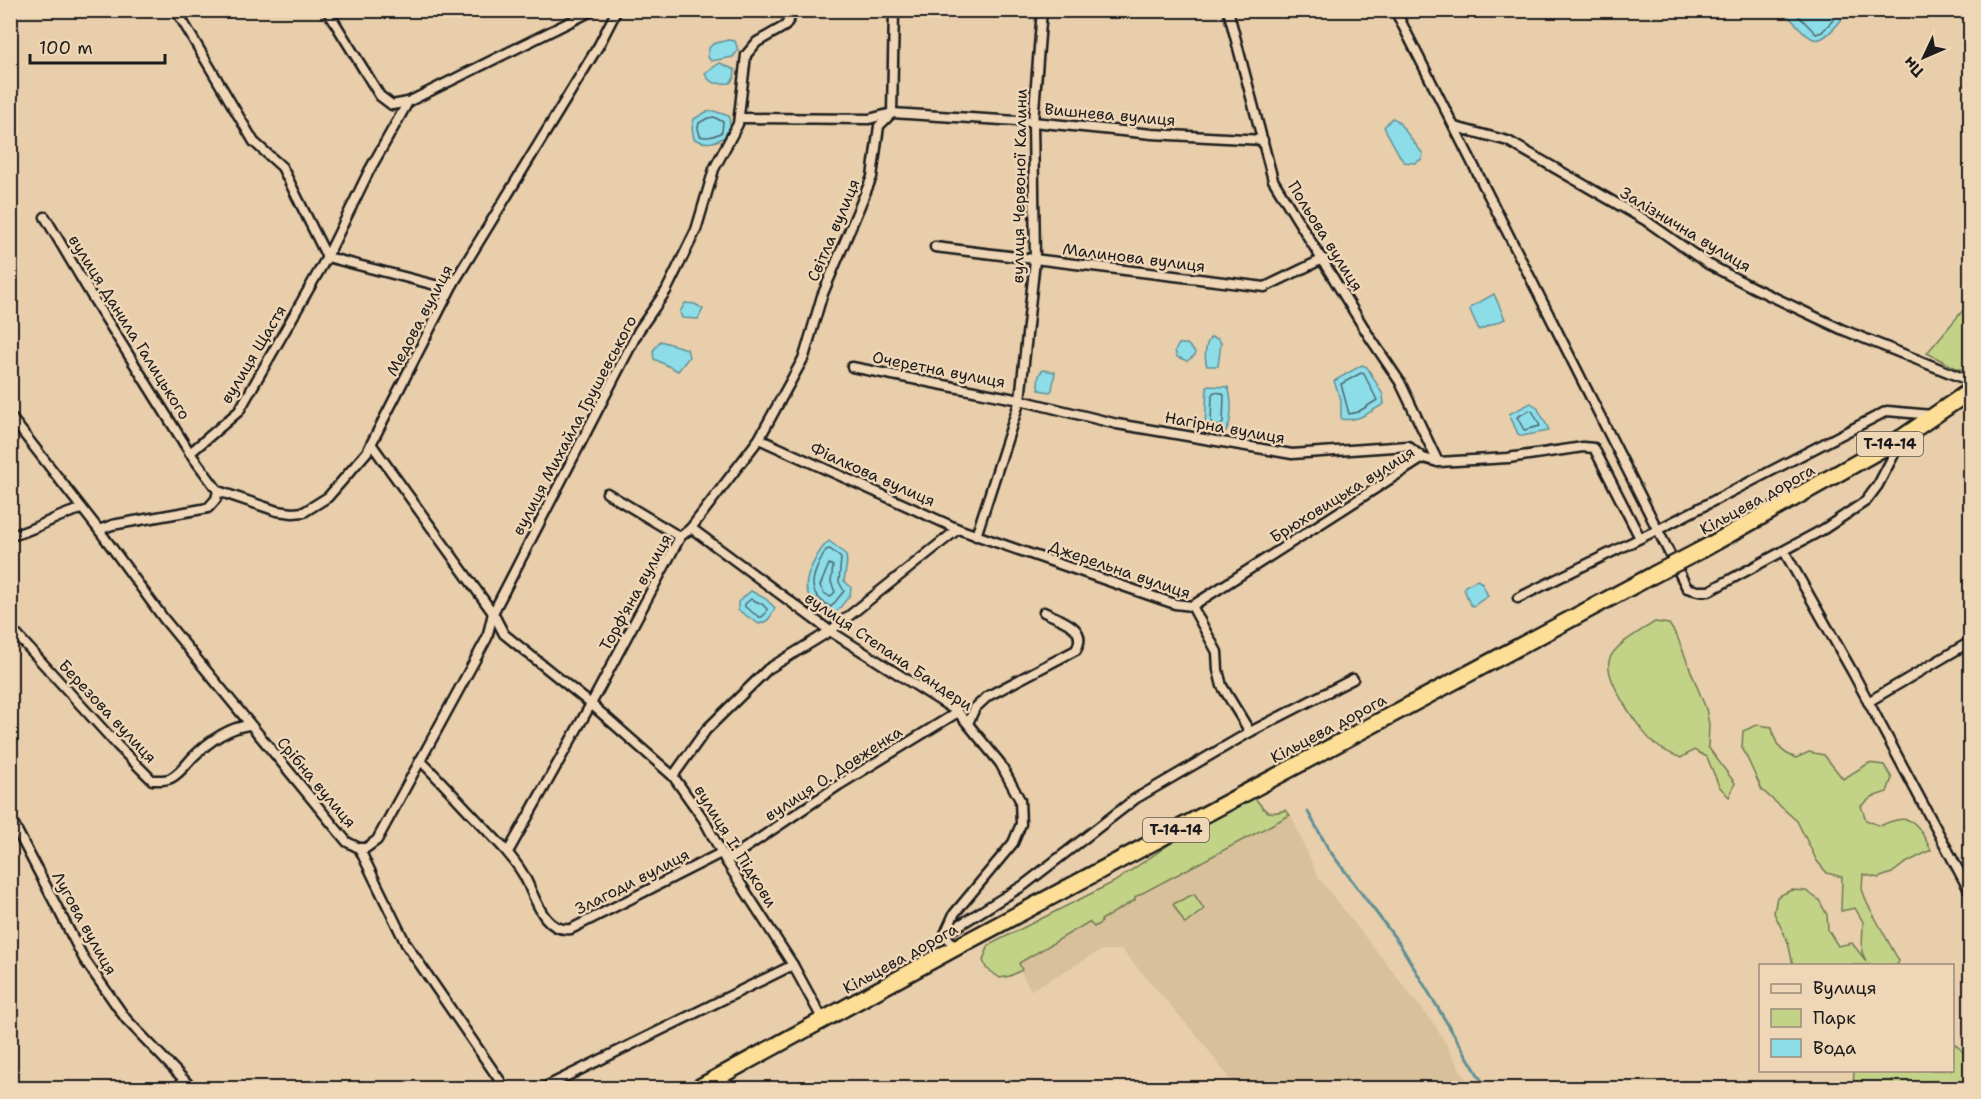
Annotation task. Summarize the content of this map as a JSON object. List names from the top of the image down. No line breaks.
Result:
{"streets":{"highway":["Т-14-14","Кільцева дорога"],"street":["Вишнева вулиця","вулиця Червоної Калини","Залізнична вулиця","Світла вулиця","Польова вулиця","Малинова вулиця","Медова вулиця","вулиця Данила Галицького","вулиця Щастя","Очеретна вулиця","вулиця Михайла Грушевського","Нагірна вулиця","Фіалкова вулиця","Брюховицька вулиця","Джерельна вулиця","Торф'яна вулиця","вулиця Степана Бандери","Березова вулиця","вулиця О. Довженка","Срібна вулиця","вулиця І. Підкови","Злагоди вулиця","Лугова вулиця"]},"crossings":[["Вишнева вулиця","вулиця Червоної Калини"],["Вишнева вулиця","Світла вулиця"],["Вишнева вулиця","Польова вулиця"],["Вишнева вулиця","вулиця Михайла Грушевського"],["вулиця Червоної Калини","Малинова вулиця"],["вулиця Червоної Калини","Очеретна вулиця"],["вулиця Червоної Калини","Нагірна вулиця"],["вулиця Червоної Калини","Фіалкова вулиця"],["вулиця Червоної Калини","Джерельна вулиця"],["Світла вулиця","Торф'яна вулиця"],["Польова вулиця","Малинова вулиця"],["Польова вулиця","Брюховицька вулиця"],["Медова вулиця","вулиця І. Підкови"],["вулиця Данила Галицького","вулиця Щастя"],["Очеретна вулиця","Нагірна вулиця"],["вулиця Михайла Грушевського","Срібна вулиця"],["вулиця Михайла Грушевського","вулиця І. Підкови"],["вулиця Михайла Грушевського","Злагоди вулиця"],["Нагірна вулиця","Брюховицька вулиця"],["Фіалкова вулиця","Джерельна вулиця"],["Фіалкова вулиця","Торф'яна вулиця"],["Брюховицька вулиця","Джерельна вулиця"],["Кільцева дорога","вулиця І. Підкови"],["Торф'яна вулиця","вулиця Степана Бандери"],["Торф'яна вулиця","вулиця І. Підкови"],["Торф'яна вулиця","Злагоди вулиця"],["вулиця Степана Бандери","вулиця О. Довженка"],["Березова вулиця","Срібна вулиця"],["вулиця О. Довженка","вулиця І. Підкови"],["вулиця І. Підкови","Злагоди вулиця"]],"legend":["Вулиця","Парк","Вода"],"scale_bar":"100 m","north":"bottom left"}
